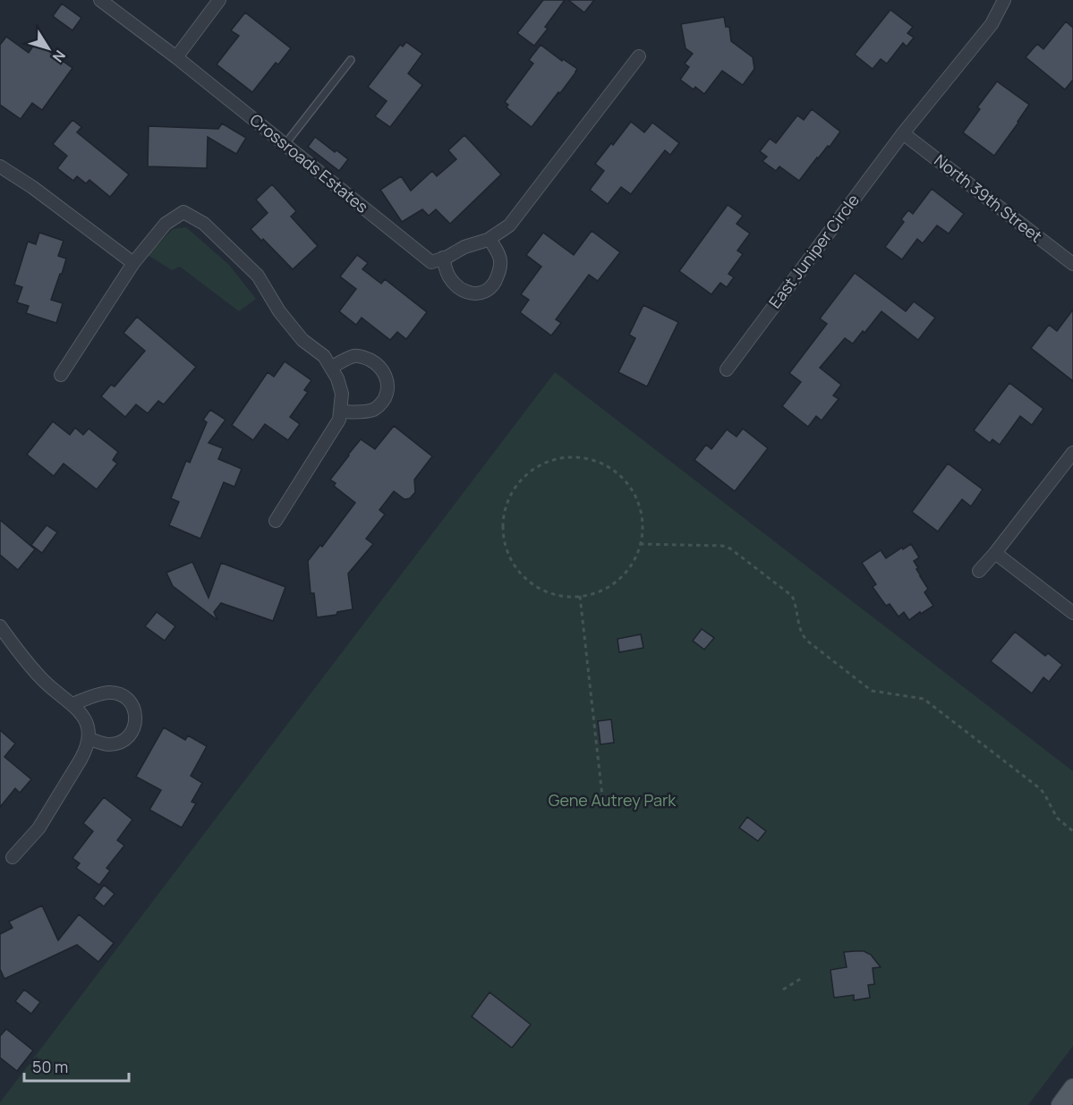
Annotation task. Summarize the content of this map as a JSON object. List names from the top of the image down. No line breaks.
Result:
{"streets":{"street":["Crossroads Estates","North 39th Street","East Juniper Circle"]},"crossings":[["North 39th Street","East Juniper Circle"]],"parks":["Gene Autrey Park"],"scale_bar":"50 m","north":"bottom right"}
